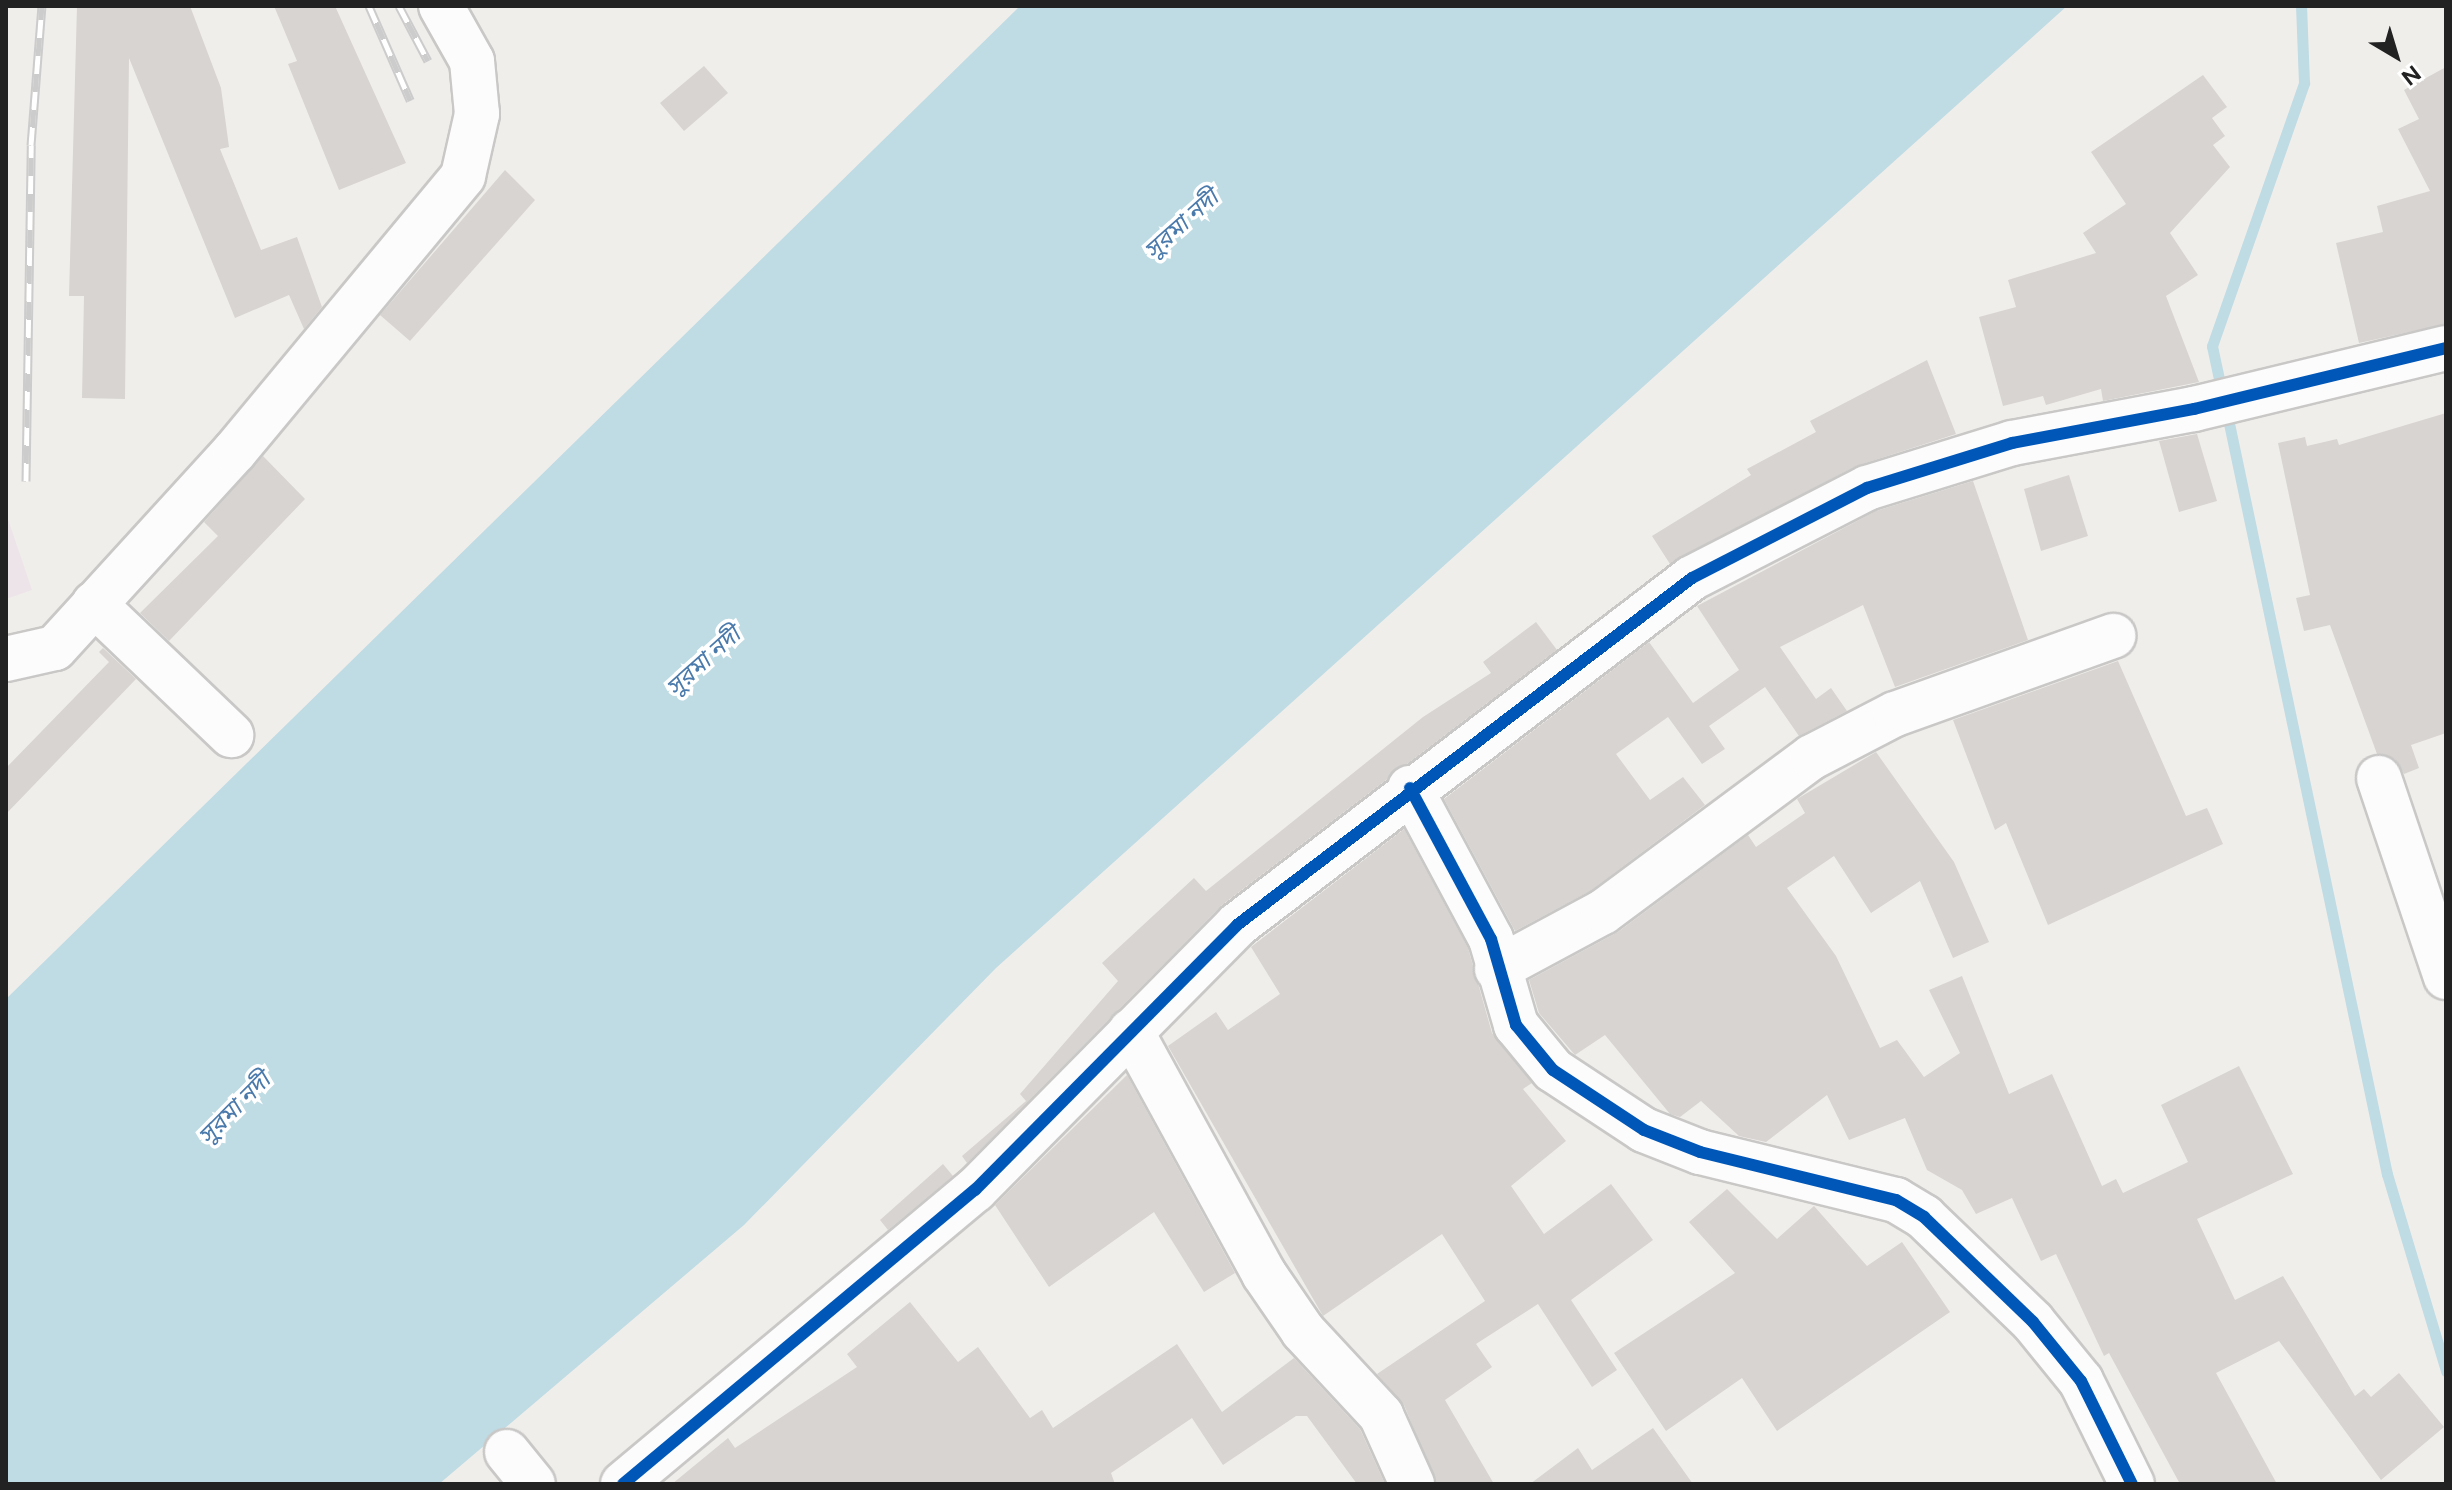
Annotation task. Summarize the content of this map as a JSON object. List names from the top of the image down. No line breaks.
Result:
{"water":["সুরমা নদী"],"north":"bottom right"}
